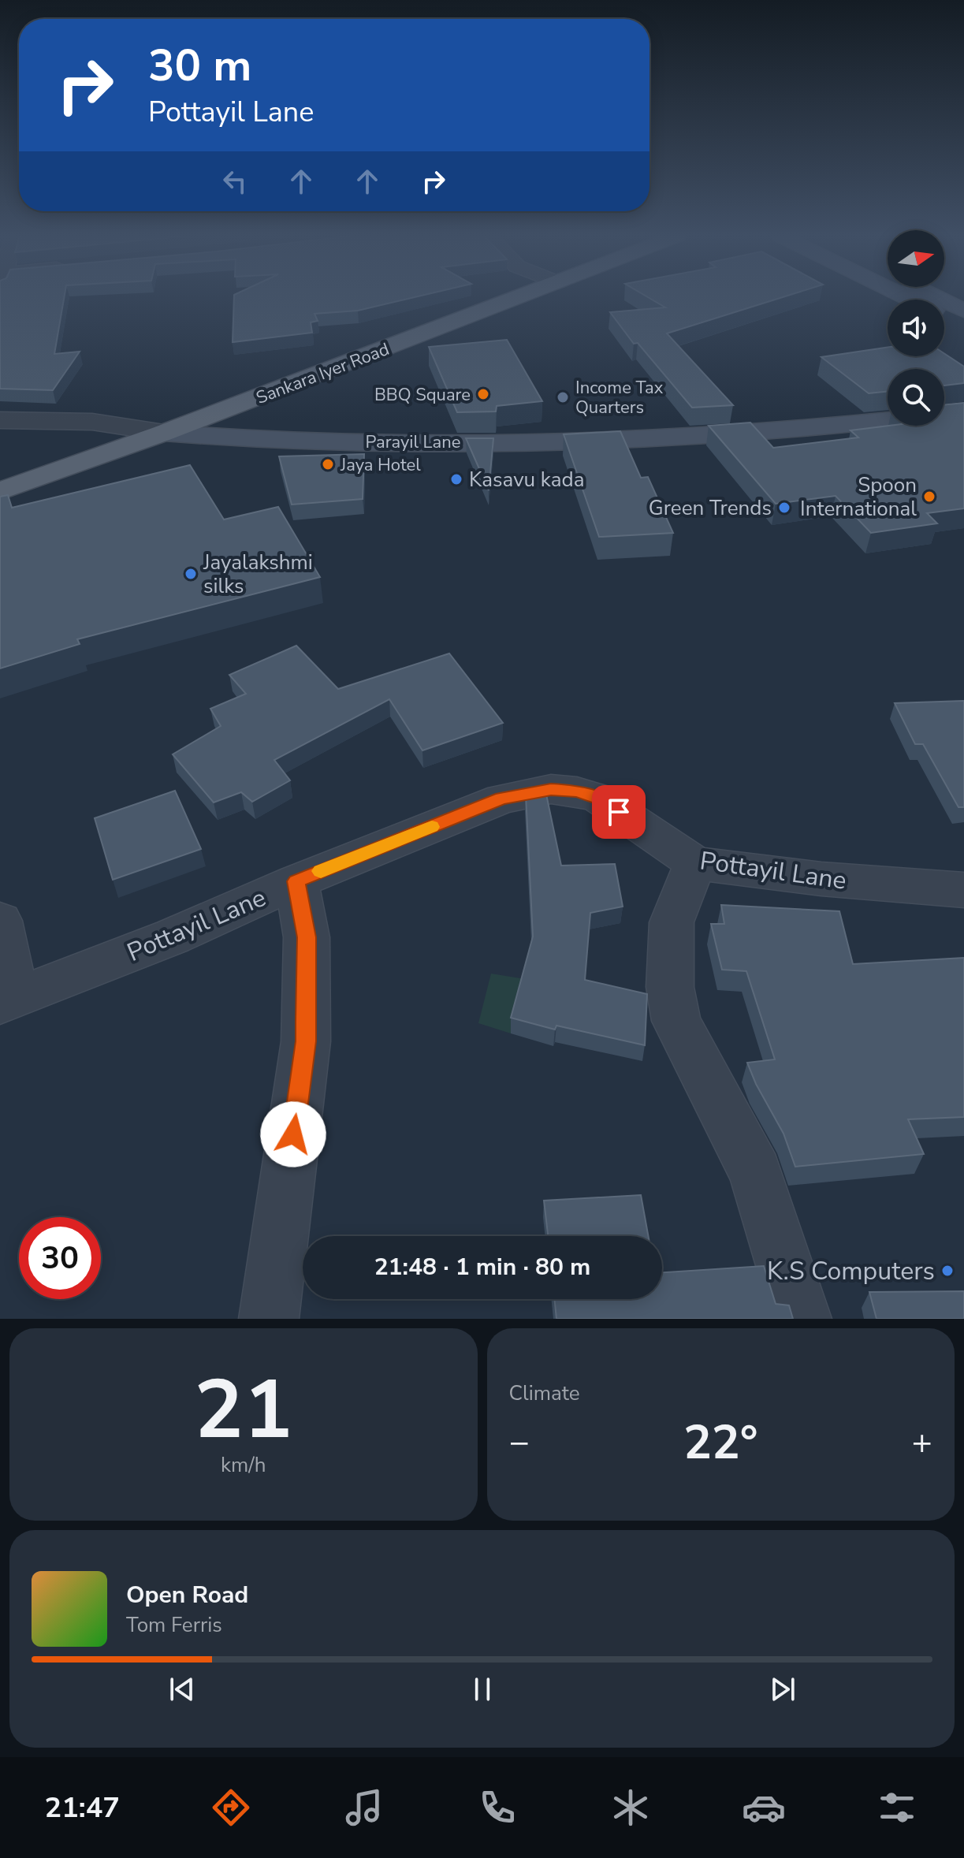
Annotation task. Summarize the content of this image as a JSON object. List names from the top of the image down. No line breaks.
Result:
{"streets":{"main road":["Sankara Iyer Road","Parayil Lane"],"street":["Pottayil Lane"]},"crossings":[["Sankara Iyer Road","Parayil Lane"]],"places":["BBQ Square","Income Tax Quarters","Jaya Hotel","Kasavu kada","Spoon International","Green Trends","Jayalakshmi silks","K.S Computers"],"north":"right","page":{"turn":["30 m","Pottayil Lane"],"limit":"30","trip":"21:48 · 1 min · 80 m","tile":[["21","km/h"],"Climate"],"heat":["−","22°","+"],"song":["Open Road","Tom Ferris"],"tabs":"21:47"}}
